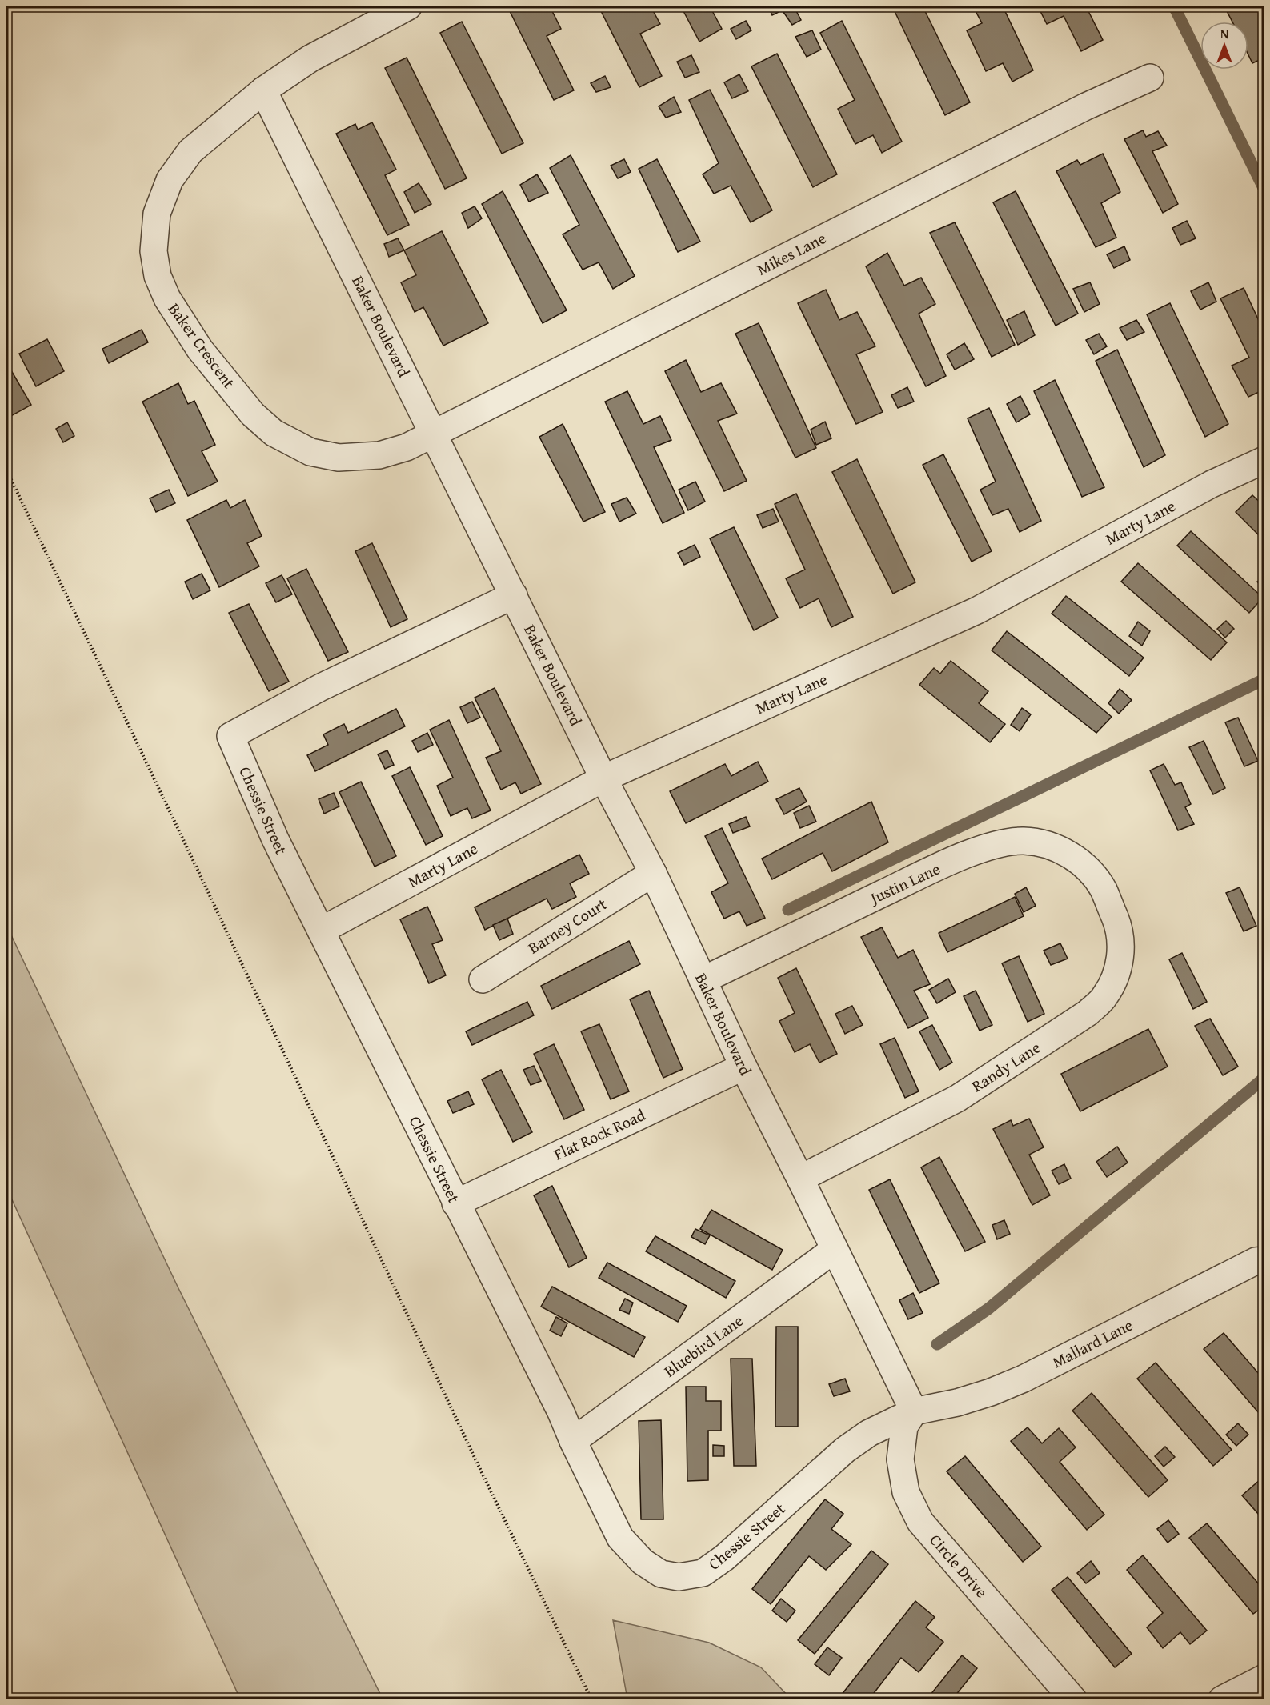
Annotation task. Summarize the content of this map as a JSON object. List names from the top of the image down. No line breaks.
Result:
{"streets":{"street":["Mikes Lane","Baker Boulevard","Baker Crescent","Marty Lane","Chessie Street","Justin Lane","Barney Court","Randy Lane","Flat Rock Road","Mallard Lane","Bluebird Lane","Circle Drive"]},"crossings":[["Mikes Lane","Baker Boulevard"],["Mikes Lane","Baker Crescent"],["Baker Boulevard","Baker Crescent"],["Baker Boulevard","Marty Lane"],["Baker Boulevard","Chessie Street"],["Baker Boulevard","Justin Lane"],["Baker Boulevard","Barney Court"],["Baker Boulevard","Randy Lane"],["Baker Boulevard","Flat Rock Road"],["Baker Boulevard","Mallard Lane"],["Baker Boulevard","Bluebird Lane"],["Baker Boulevard","Circle Drive"],["Marty Lane","Chessie Street"],["Chessie Street","Flat Rock Road"],["Chessie Street","Mallard Lane"],["Chessie Street","Bluebird Lane"],["Chessie Street","Circle Drive"],["Justin Lane","Randy Lane"],["Mallard Lane","Circle Drive"]],"north":"top"}
